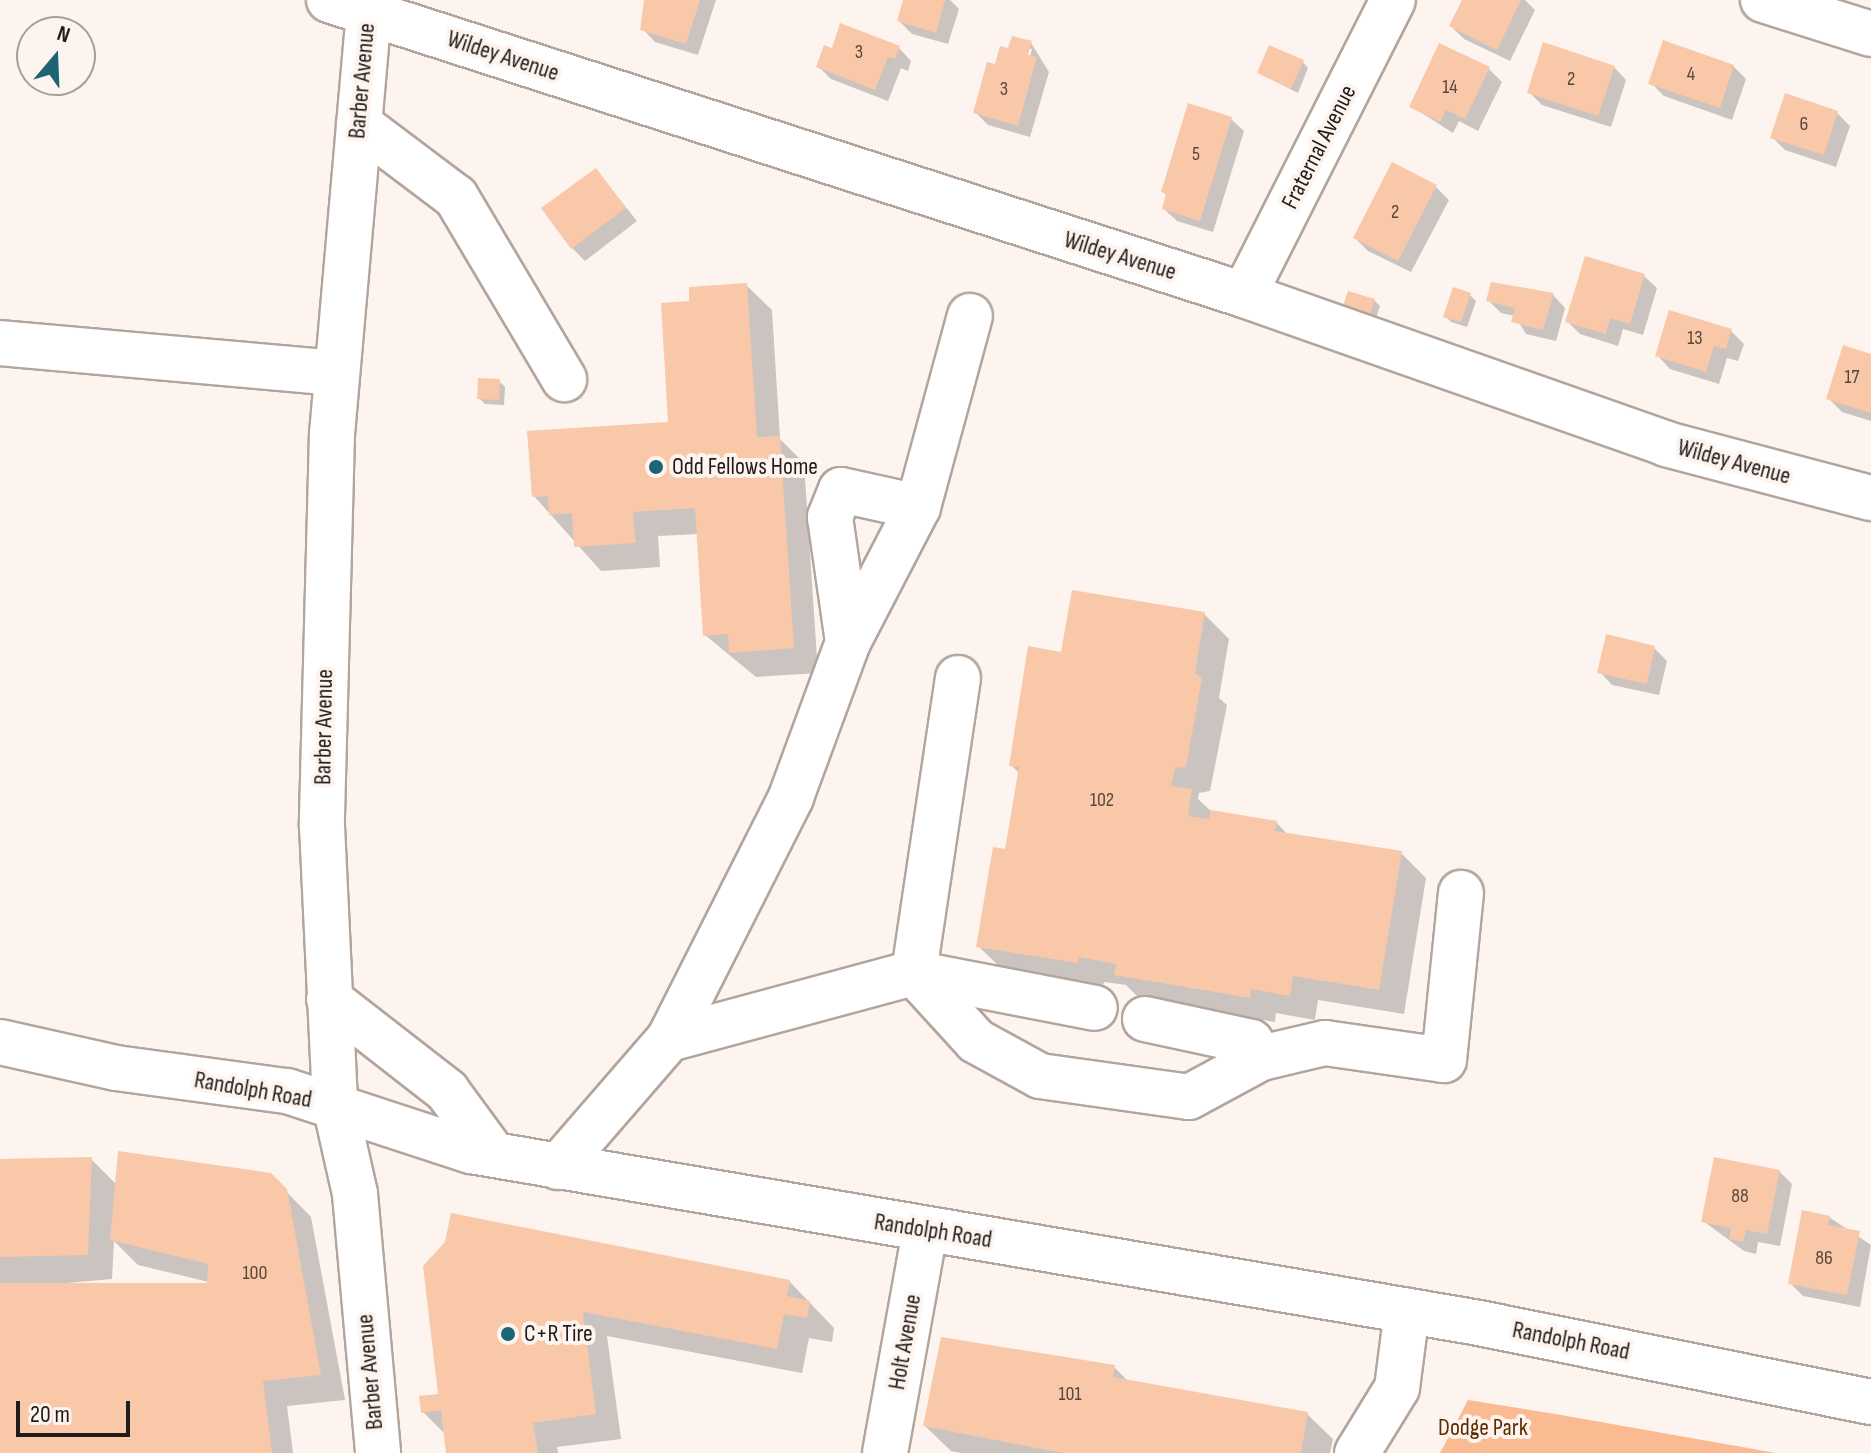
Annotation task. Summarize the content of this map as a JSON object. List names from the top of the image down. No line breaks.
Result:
{"streets":{"street":["Wildey Avenue","Barber Avenue","Fraternal Avenue","Randolph Road","Holt Avenue"]},"crossings":[["Wildey Avenue","Barber Avenue"],["Wildey Avenue","Fraternal Avenue"],["Barber Avenue","Randolph Road"],["Randolph Road","Holt Avenue"]],"parks":["Dodge Park"],"places":["Odd Fellows Home","C+R Tire"],"house_numbers":["3","4","2","14","3","6","5","2","13","17","102","88","86","100","101"],"scale_bar":"20 m","north":"top"}
